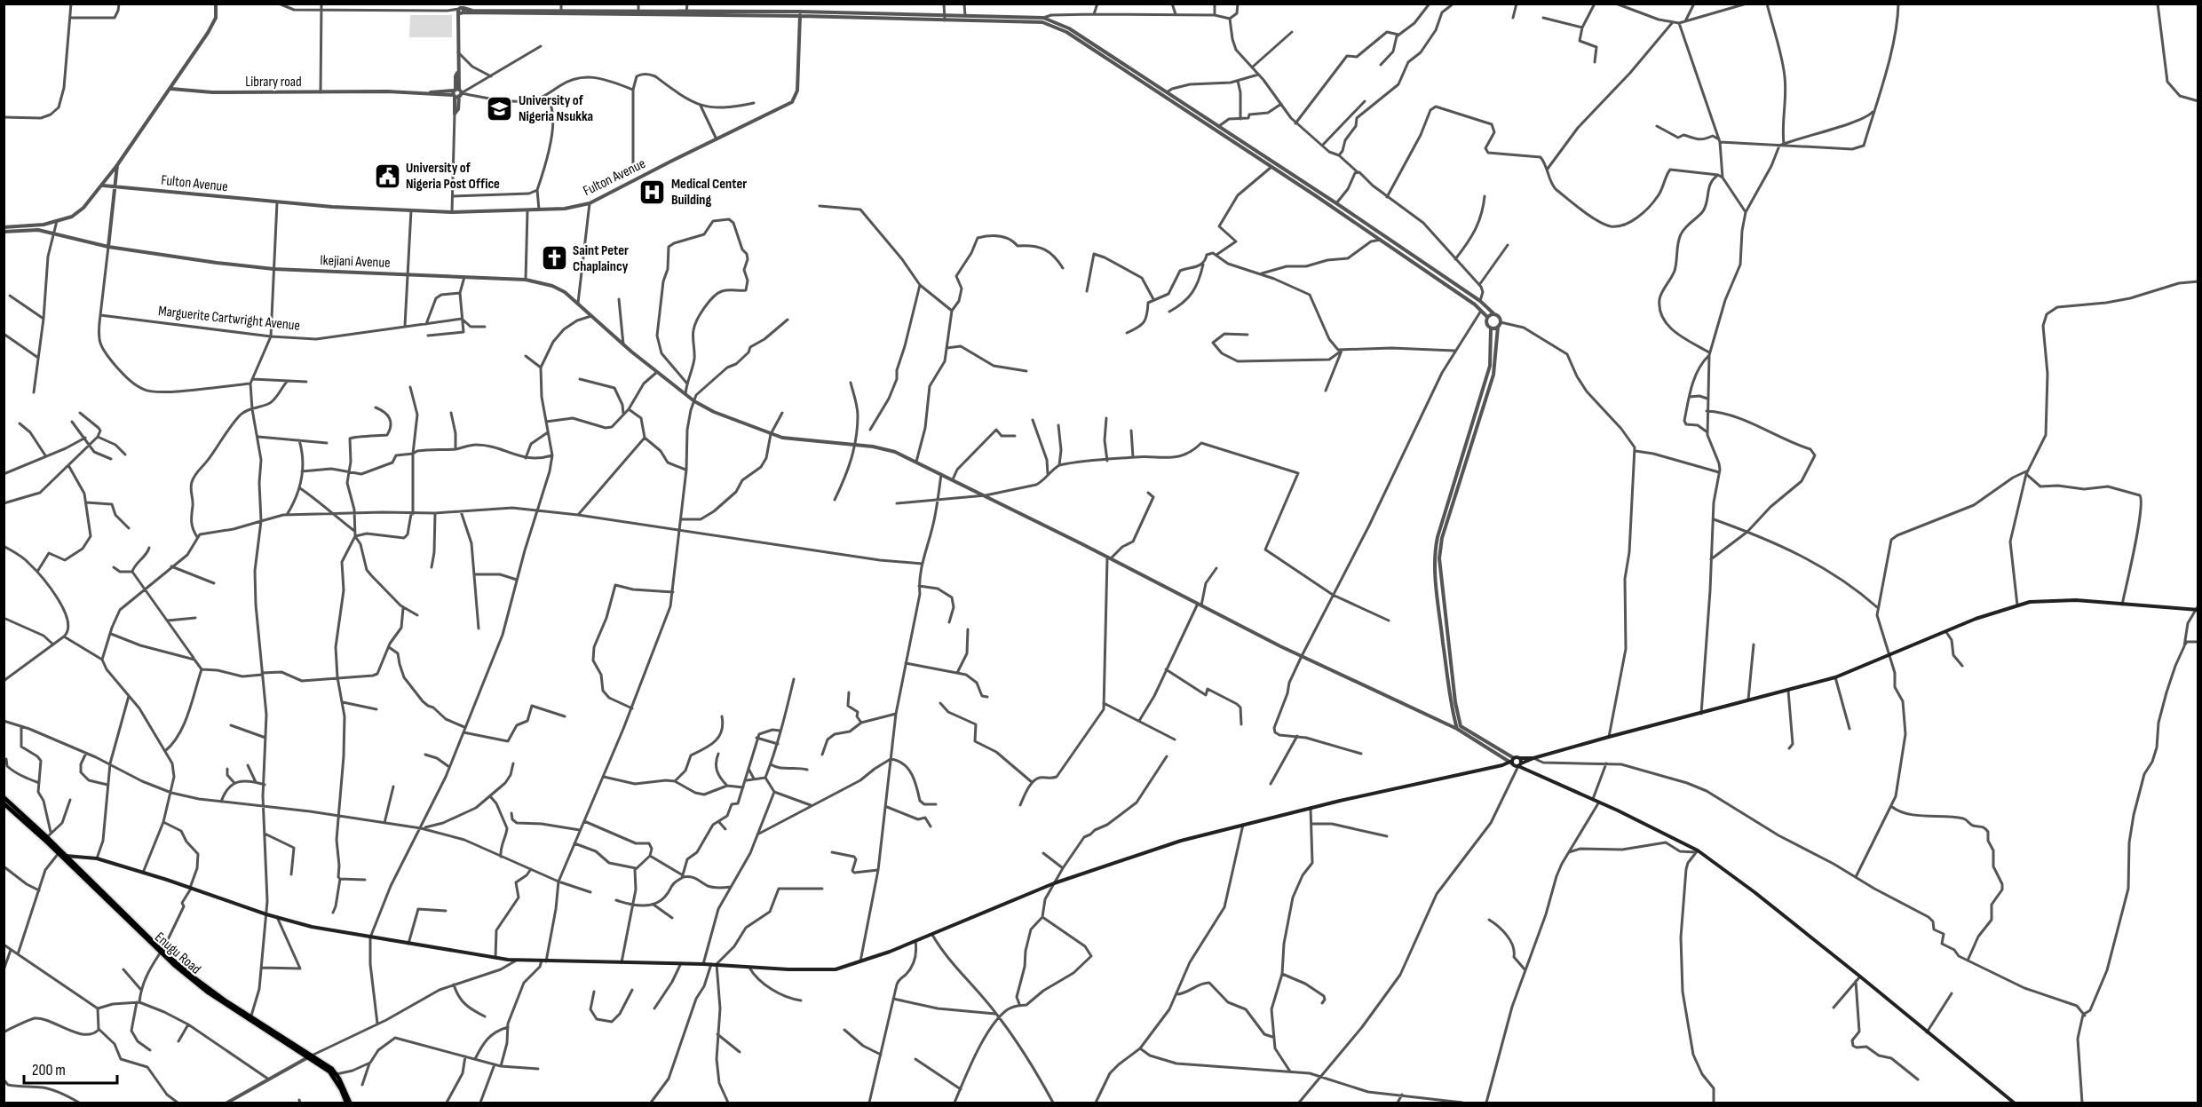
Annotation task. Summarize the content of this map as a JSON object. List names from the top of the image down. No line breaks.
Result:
{"streets":{"main road":["Enugu Road"],"street":["Library road","Fulton Avenue","Ikejiani Avenue","Marguerite Cartwright Avenue"]},"places":{"school or university":["University of Nigeria Nsukka"],"public building":["University of Nigeria Post Office"],"hospital":["Medical Center Building"],"church":["Saint Peter Chaplaincy"]},"scale_bar":"200 m"}
